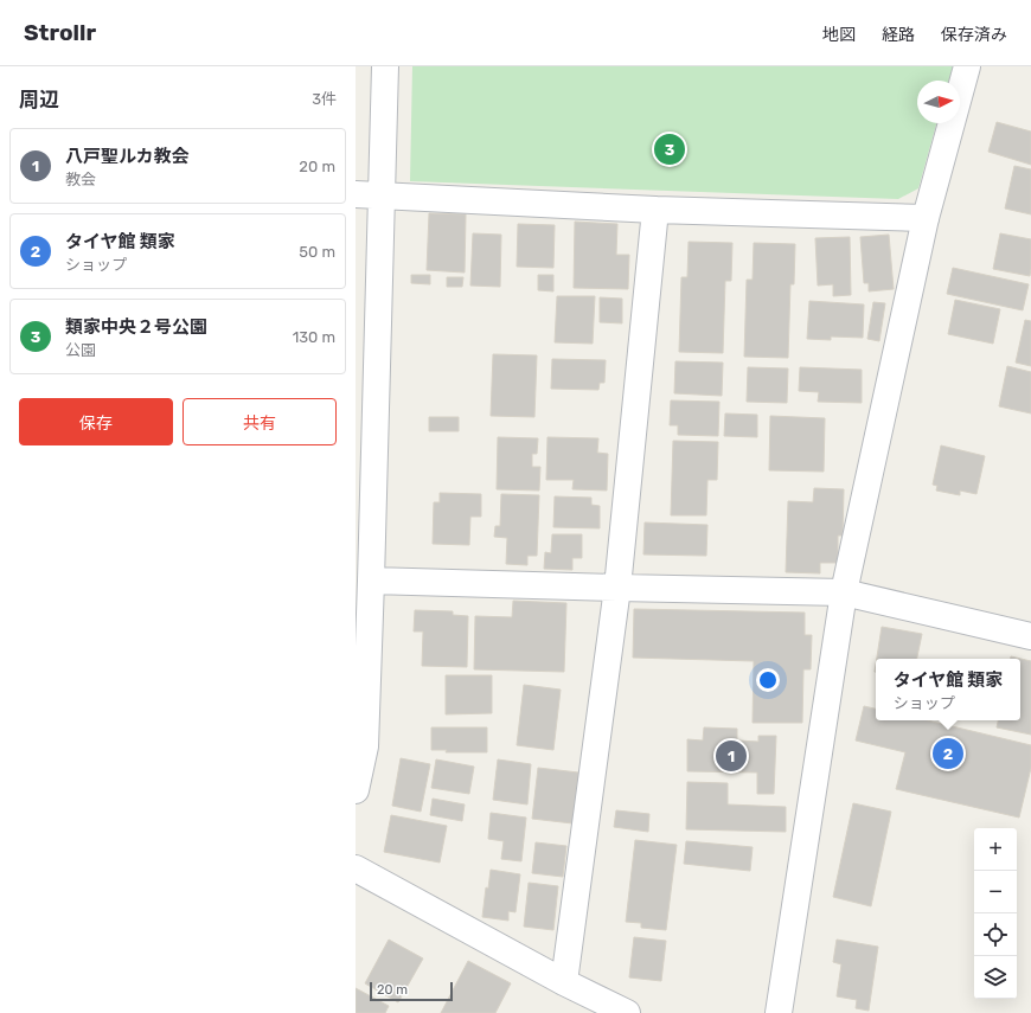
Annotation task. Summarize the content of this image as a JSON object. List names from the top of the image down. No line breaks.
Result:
{"scale_bar":"20 m","north":"right","page":{"header":"Strollr","nav":["地図","経路","保存済み"],"heading":["周辺","3件"],"list":[{"mark":"1","name":"八戸聖ルカ教会","note":"教会","value":"20 m"},{"mark":"2","name":"タイヤ館 類家","note":"ショップ","value":"50 m"},{"mark":"3","name":"類家中央２号公園","note":"公園","value":"130 m"}],"pins":["3","2","1"],"buttons":["保存","共有"],"popup":["タイヤ館 類家","ショップ"],"map_buttons":["+","−"],"scale":"20 m"}}
